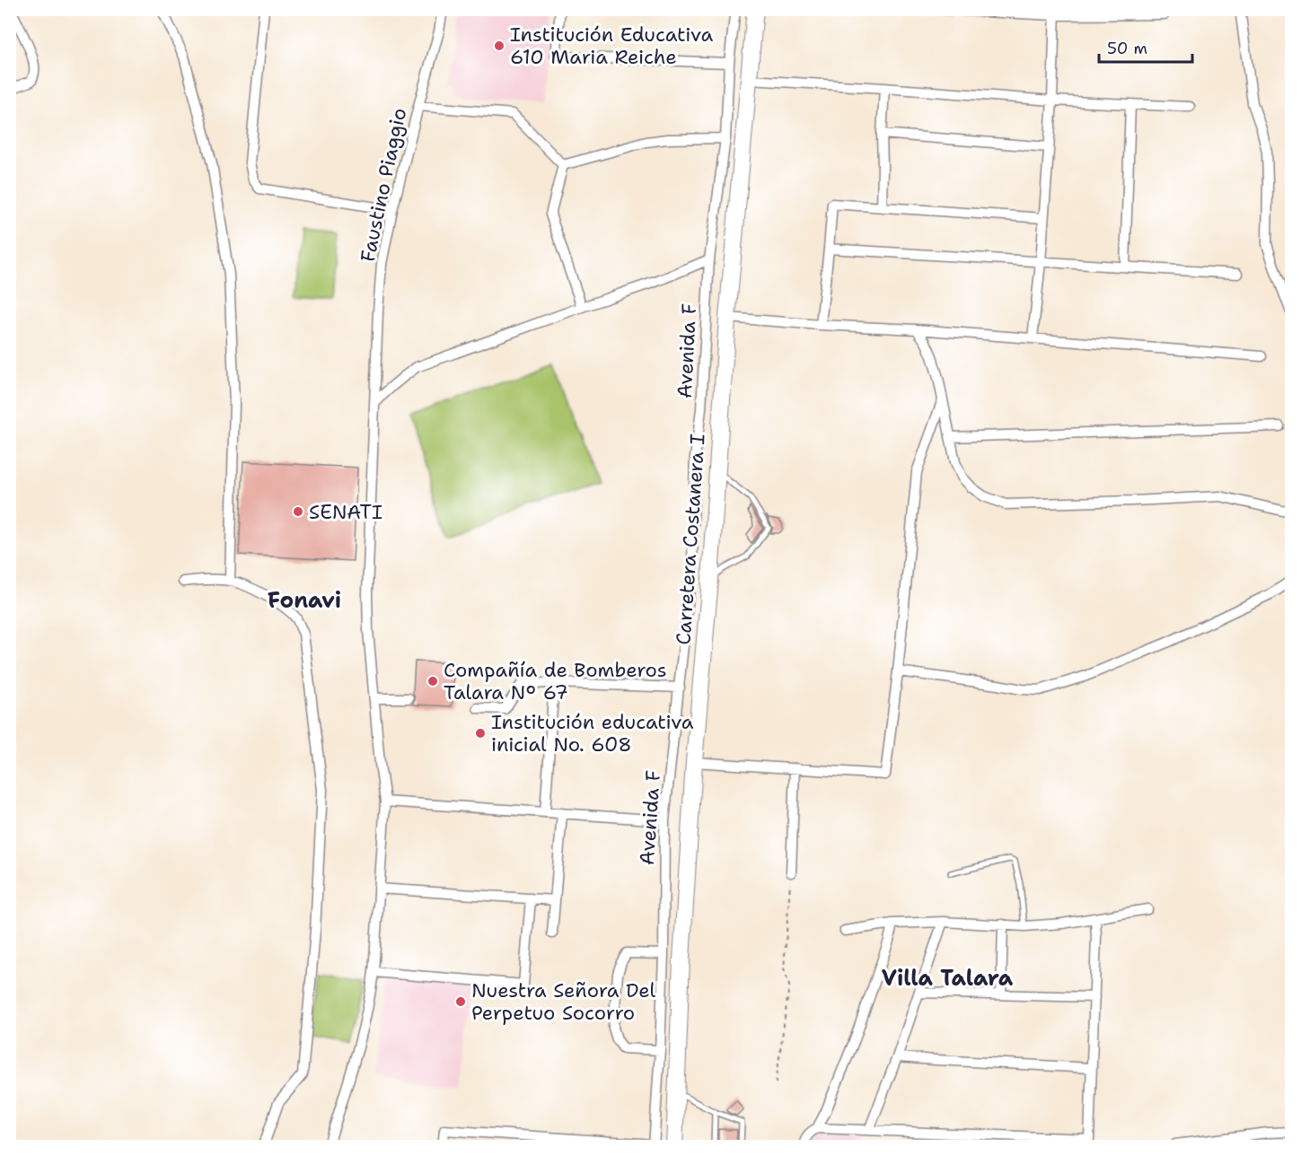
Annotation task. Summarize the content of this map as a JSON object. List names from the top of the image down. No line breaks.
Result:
{"streets":{"main road":["Carretera Costanera I"],"street":["Faustino Piaggio","Avenida F"]},"districts":["Fonavi","Villa Talara"],"places":["Institución Educativa 610 Maria Reiche","SENATI","Compañía de Bomberos Talara Nº 67","Institución educativa inicial No. 608","Nuestra Señora Del Perpetuo Socorro"],"scale_bar":"50 m"}
